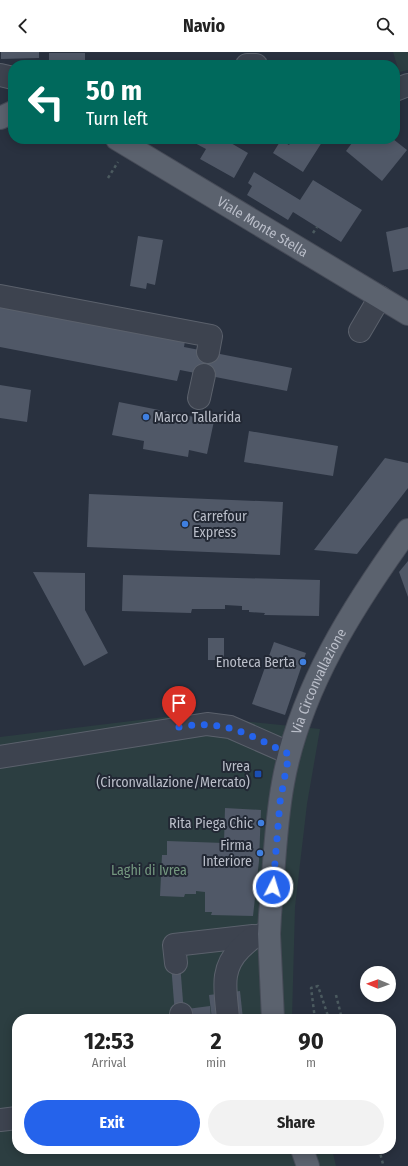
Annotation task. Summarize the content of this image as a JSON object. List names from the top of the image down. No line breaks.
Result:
{"streets":{"main road":["Viale Monte Stella","Via Circonvallazione"]},"parks":["Laghi di Ivrea"],"places":{"other":["Marco Tallarida","Carrefour Express","Enoteca Berta","Rita Piega Chic","Firma Interiore"],"transit":["Ivrea (Circonvallazione/Mercato)"]},"north":"left","page":{"header":"Navio","turn":["50 m","Turn left"],"eta":["12:53","Arrival","2","min","90","m"],"buttons":["Exit","Share"]}}
